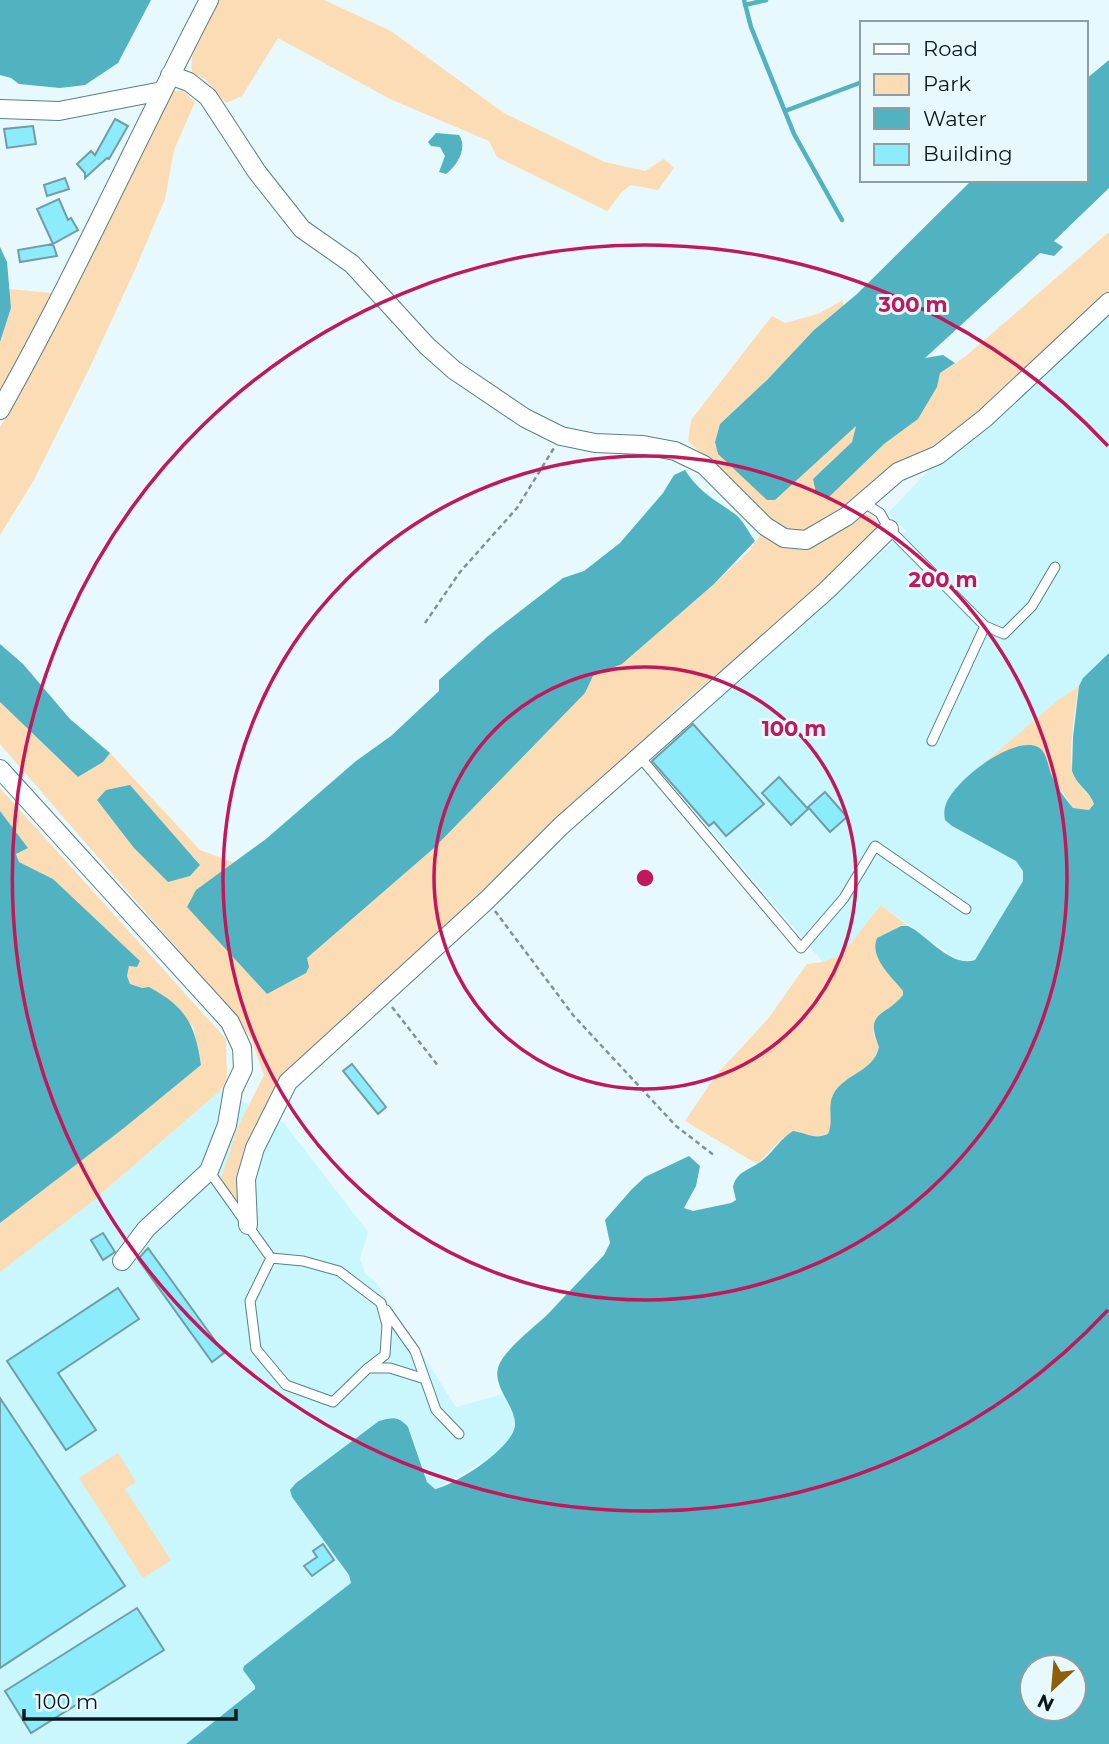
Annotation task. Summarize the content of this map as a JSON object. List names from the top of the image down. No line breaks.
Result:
{"legend":["Road","Park","Water","Building"],"scale_bar":"100 m","north":"bottom left","rings":["300 m","200 m","100 m"]}
